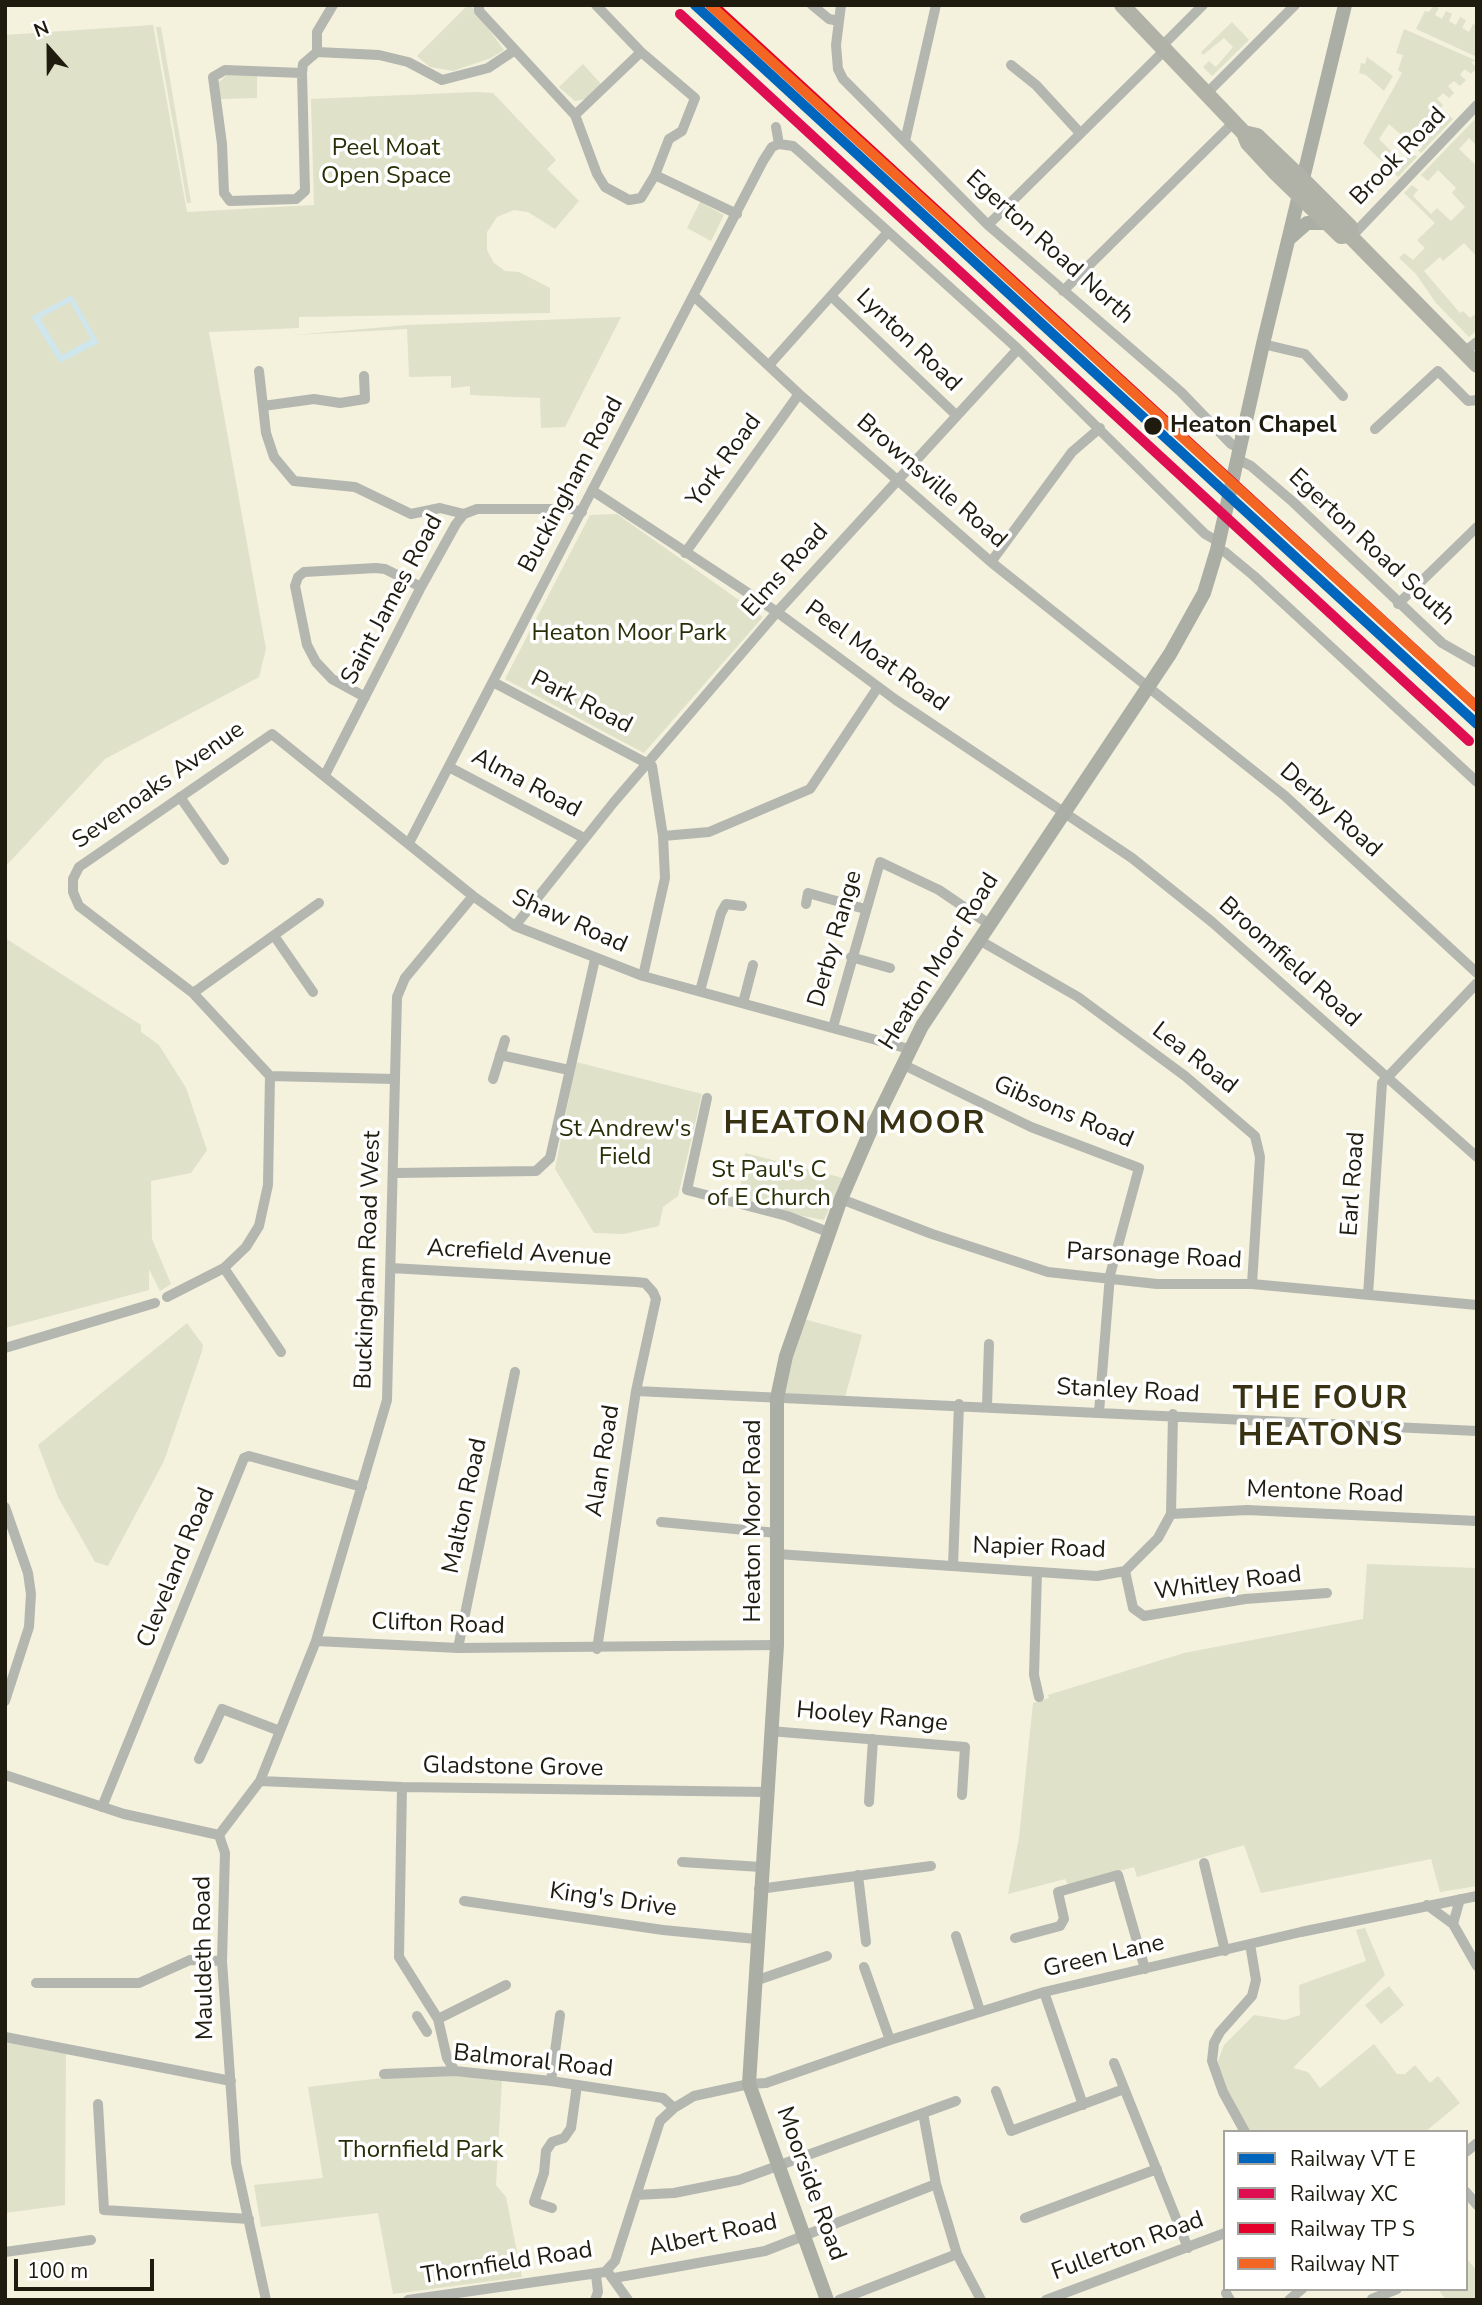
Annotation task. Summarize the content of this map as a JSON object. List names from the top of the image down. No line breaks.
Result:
{"streets":{"main road":["Heaton Moor Road","Moorside Road"],"street":["Brook Road","Egerton Road North","Lynton Road","York Road","Brownsville Road","Buckingham Road","Egerton Road South","Elms Road","Saint James Road","Peel Moat Road","Park Road","Alma Road","Sevenoaks Avenue","Derby Road","Shaw Road","Derby Range","Broomfield Road","Lea Road","Gibsons Road","Earl Road","Acrefield Avenue","Parsonage Road","Buckingham Road West","Stanley Road","Alan Road","Mentone Road","Malton Road","Napier Road","Cleveland Road","Whitley Road","Clifton Road","Hooley Range","Gladstone Grove","King's Drive","Green Lane","Mauldeth Road","Balmoral Road","Albert Road","Fullerton Road","Thornfield Road"]},"crossings":[["Egerton Road North","Egerton Road South"],["Egerton Road North","Heaton Moor Road"],["Lynton Road","Elms Road"],["York Road","Brownsville Road"],["York Road","Peel Moat Road"],["Brownsville Road","Buckingham Road"],["Brownsville Road","Elms Road"],["Brownsville Road","Derby Road"],["Brownsville Road","Heaton Moor Road"],["Buckingham Road","Saint James Road"],["Buckingham Road","Peel Moat Road"],["Buckingham Road","Park Road"],["Buckingham Road","Alma Road"],["Buckingham Road","Shaw Road"],["Egerton Road South","Heaton Moor Road"],["Elms Road","Peel Moat Road"],["Elms Road","Park Road"],["Elms Road","Alma Road"],["Elms Road","Shaw Road"],["Saint James Road","Shaw Road"],["Peel Moat Road","Heaton Moor Road"],["Peel Moat Road","Broomfield Road"],["Sevenoaks Avenue","Shaw Road"],["Derby Road","Heaton Moor Road"],["Shaw Road","Derby Range"],["Shaw Road","Heaton Moor Road"],["Shaw Road","Buckingham Road West"],["Derby Range","Heaton Moor Road"],["Heaton Moor Road","Broomfield Road"],["Heaton Moor Road","Lea Road"],["Heaton Moor Road","Gibsons Road"],["Heaton Moor Road","Parsonage Road"],["Heaton Moor Road","Stanley Road"],["Heaton Moor Road","Napier Road"],["Heaton Moor Road","Clifton Road"],["Heaton Moor Road","Hooley Range"],["Heaton Moor Road","Gladstone Grove"],["Heaton Moor Road","King's Drive"],["Heaton Moor Road","Green Lane"],["Heaton Moor Road","Moorside Road"],["Broomfield Road","Earl Road"],["Lea Road","Parsonage Road"],["Gibsons Road","Parsonage Road"],["Earl Road","Parsonage Road"],["Acrefield Avenue","Buckingham Road West"],["Acrefield Avenue","Alan Road"],["Buckingham Road West","Cleveland Road"],["Buckingham Road West","Clifton Road"],["Stanley Road","Alan Road"],["Alan Road","Clifton Road"],["Mentone Road","Napier Road"],["Malton Road","Clifton Road"],["Napier Road","Whitley Road"],["Green Lane","Moorside Road"],["Balmoral Road","Thornfield Road"],["Moorside Road","Albert Road"],["Albert Road","Thornfield Road"]],"districts":["HEATON MOOR","THE FOUR HEATONS"],"parks":["Peel Moat Open Space","Heaton Moor Park","St Andrew's Field","St Paul's C of E Church","Thornfield Park"],"places":["Heaton Chapel"],"lines":["rail line NT","rail line XC"],"legend":["Railway VT E","Railway XC","Railway TP S","Railway NT"],"scale_bar":"100 m","north":"top"}
